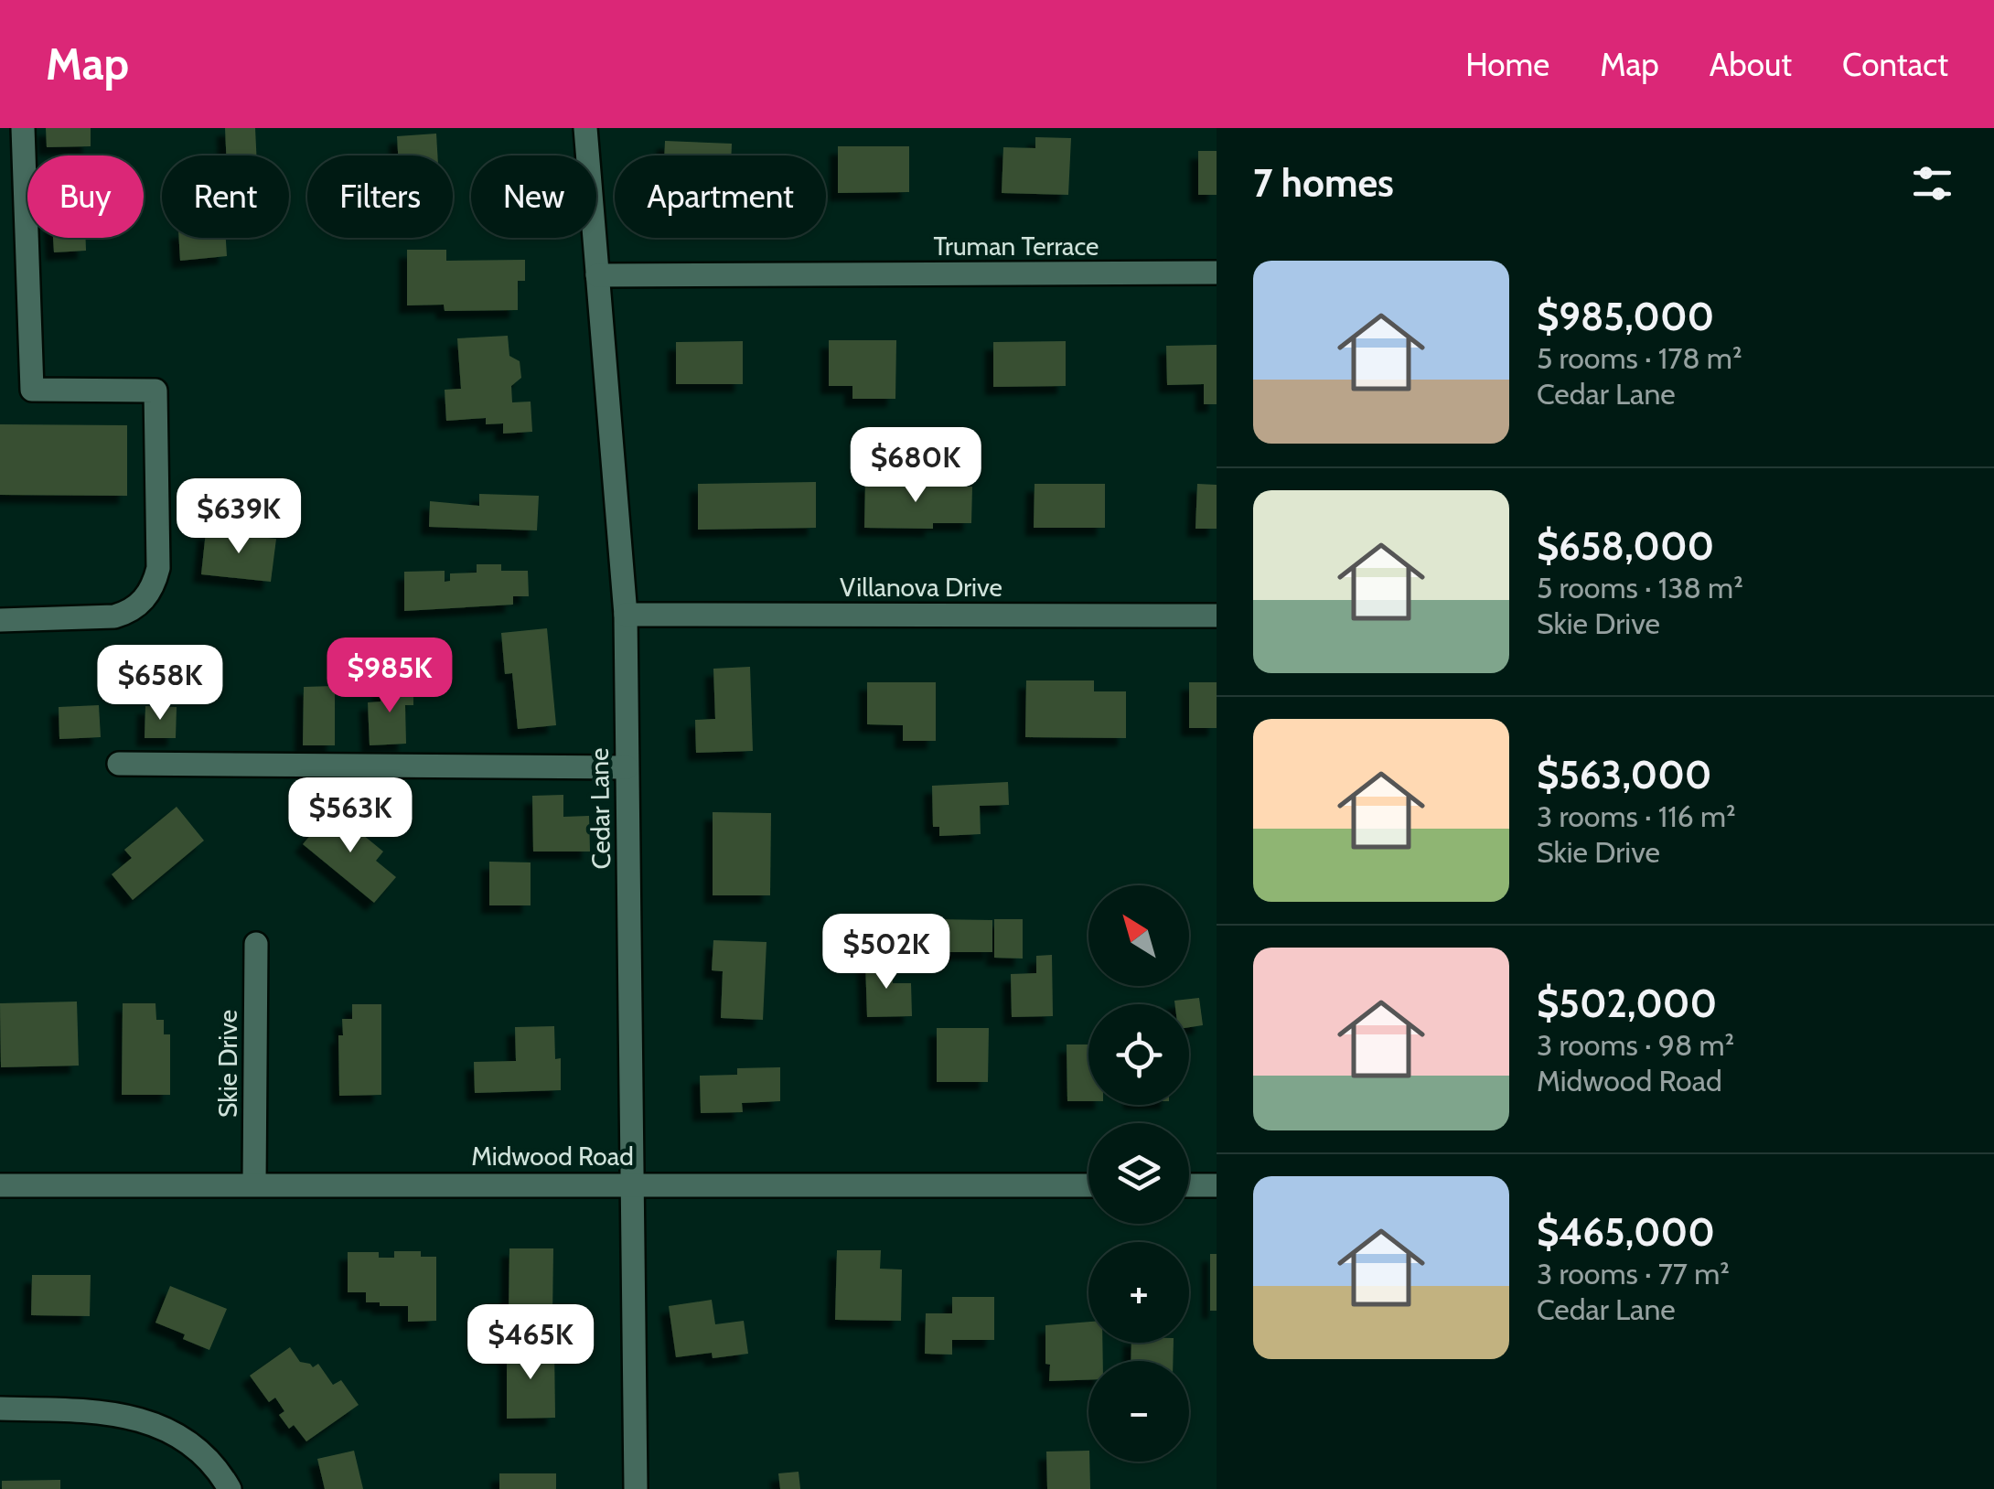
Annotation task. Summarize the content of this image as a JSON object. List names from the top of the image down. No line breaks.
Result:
{"streets":{"street":["Truman Terrace","Villanova Drive","Cedar Lane","Skie Drive","Midwood Road"]},"crossings":[["Truman Terrace","Cedar Lane"],["Villanova Drive","Cedar Lane"],["Cedar Lane","Midwood Road"],["Skie Drive","Midwood Road"]],"north":"top left","page":{"header":"Map","nav":["Home","Map","About","Contact"],"heading":"7 homes","chip":["Buy","Rent","Filters","New","Apartment"],"list":[{"name":"$985,000","note":"5 rooms · 178 m² · Cedar Lane"},{"name":"$658,000","note":"5 rooms · 138 m² · Skie Drive"},{"name":"$563,000","note":"3 rooms · 116 m² · Skie Drive"},{"name":"$502,000","note":"3 rooms · 98 m² · Midwood Road"},{"name":"$465,000","note":"3 rooms · 77 m² · Cedar Lane"}],"price":["$680K","$639K","$985K","$658K","$563K","$502K","$465K"],"map_buttons":["+","−"]}}
